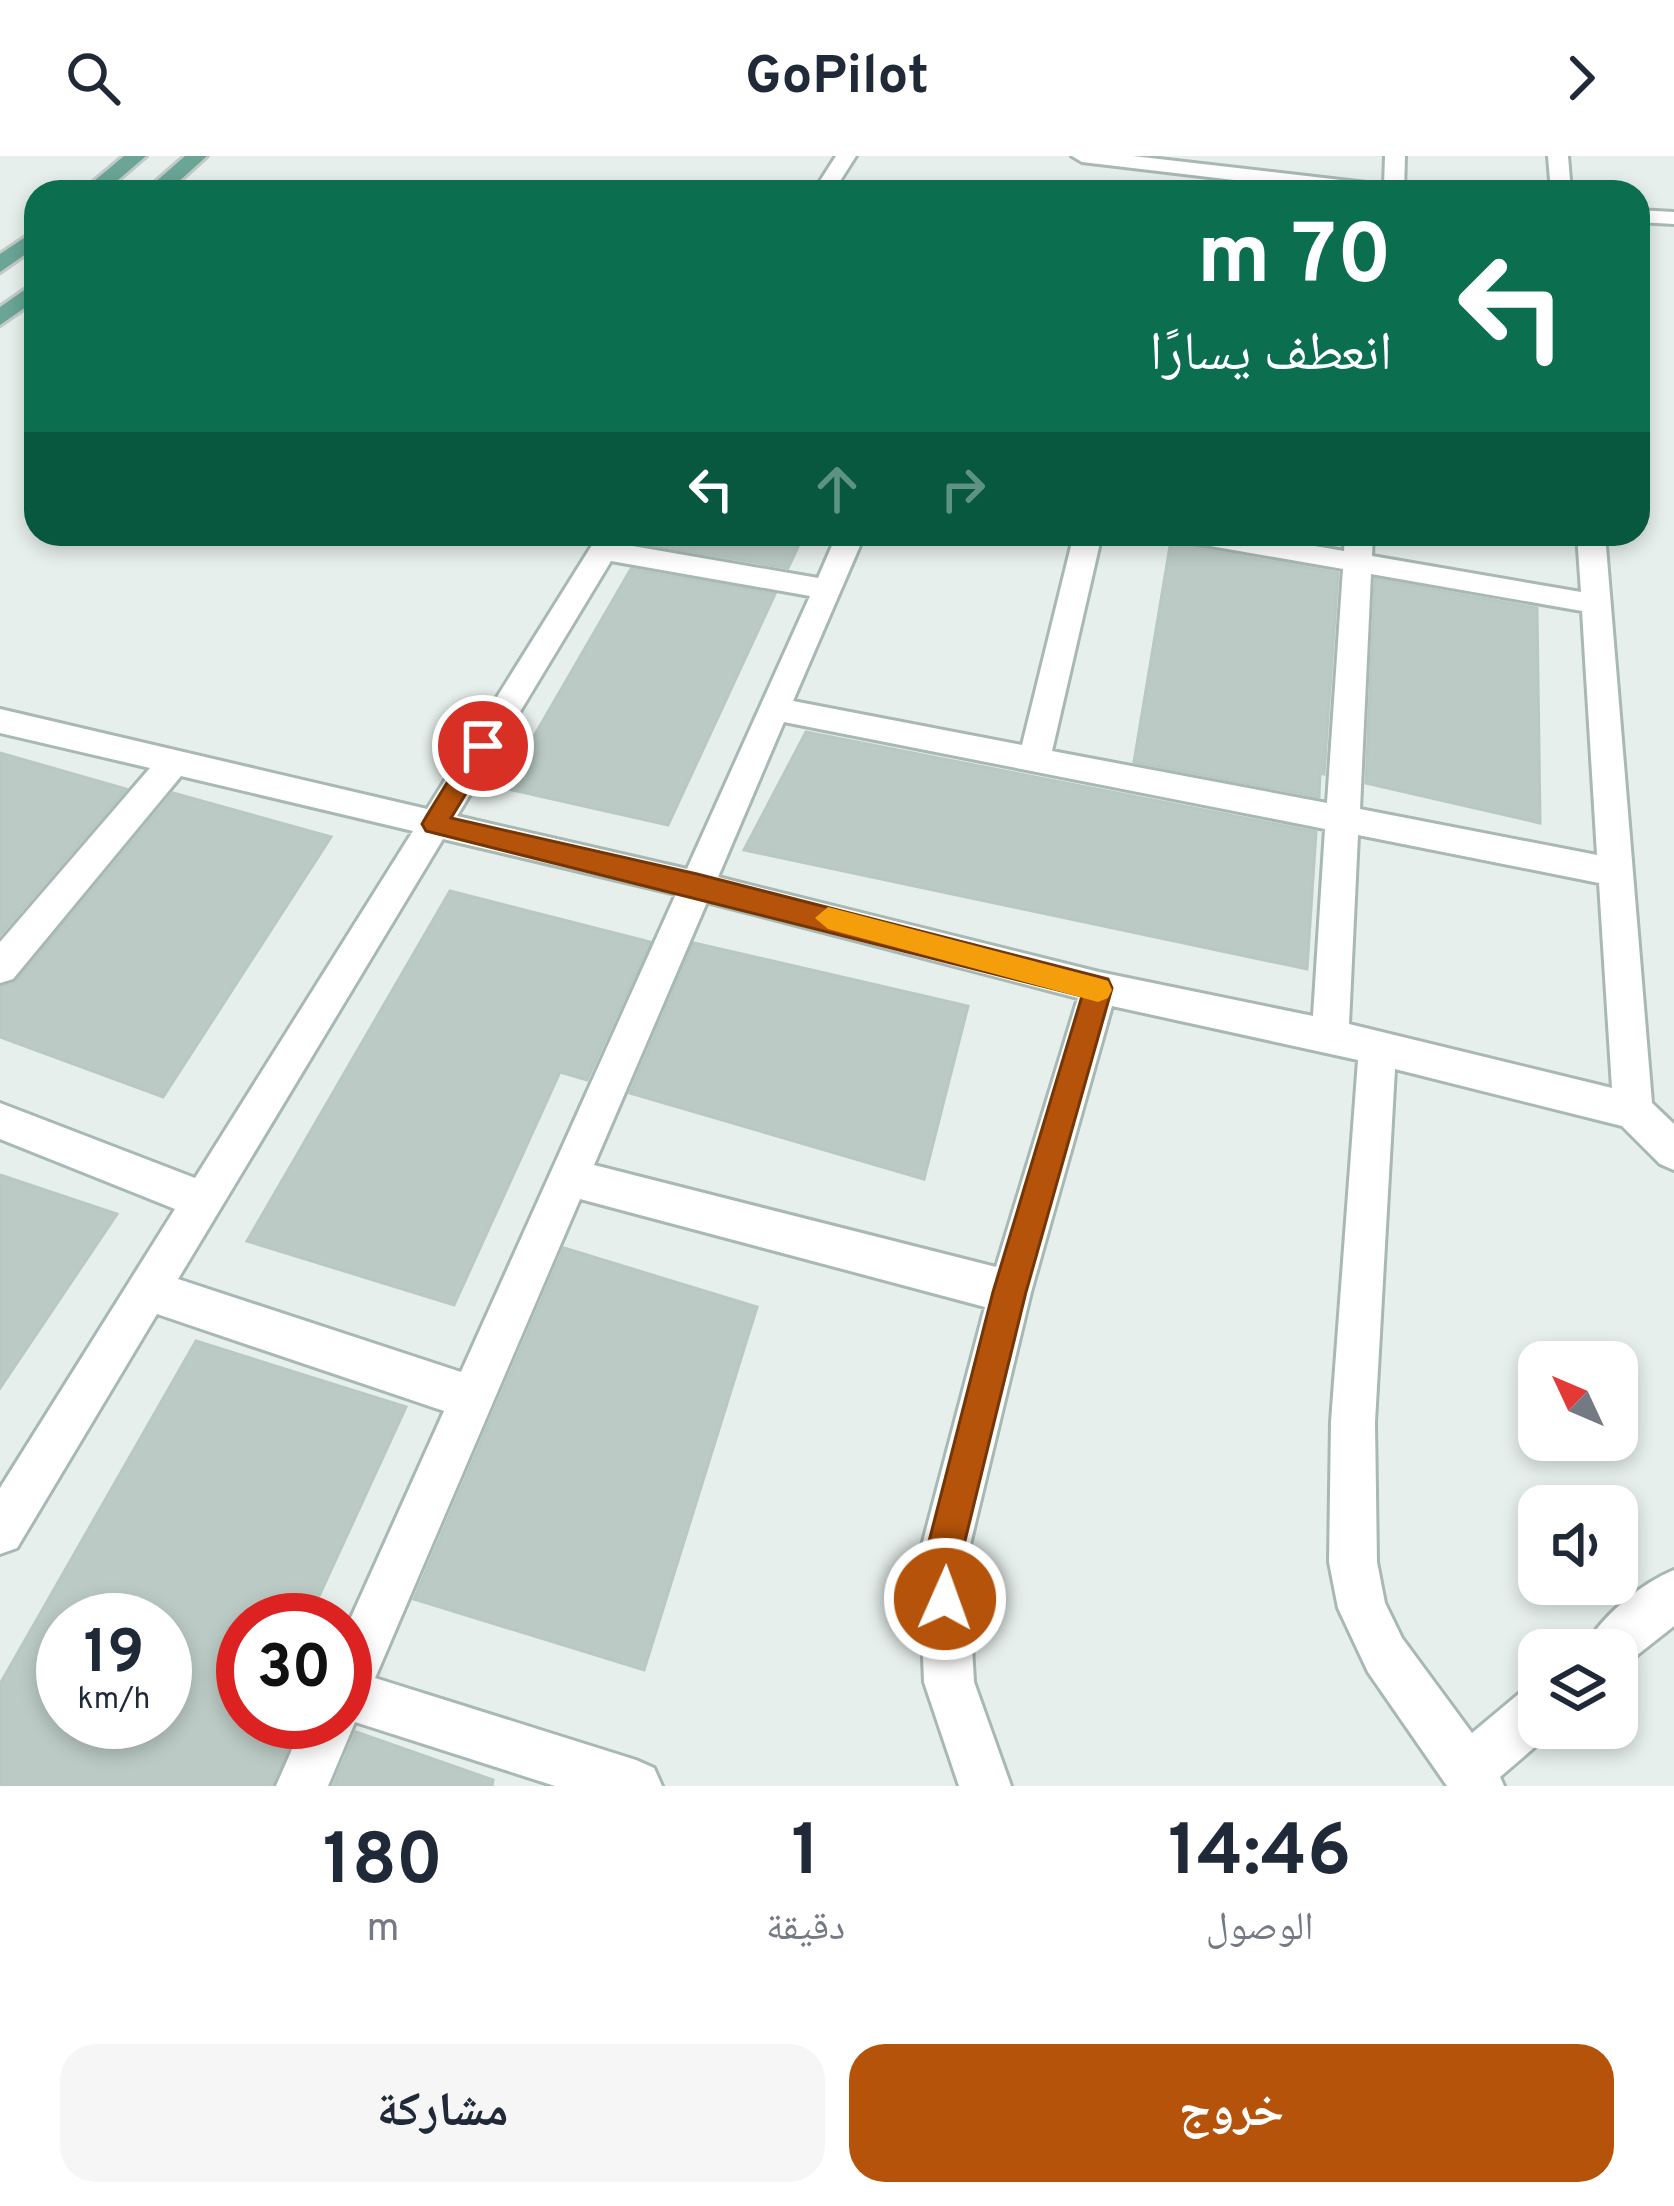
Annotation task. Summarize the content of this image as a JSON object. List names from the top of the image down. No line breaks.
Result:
{"north":"top left","page":{"header":"GoPilot","turn":["70 m","انعطف يسارًا"],"speed":"19 km/h","limit":"30","eta":["14:46","الوصول","1","دقيقة","180","m"],"buttons":["خروج","مشاركة"]}}
